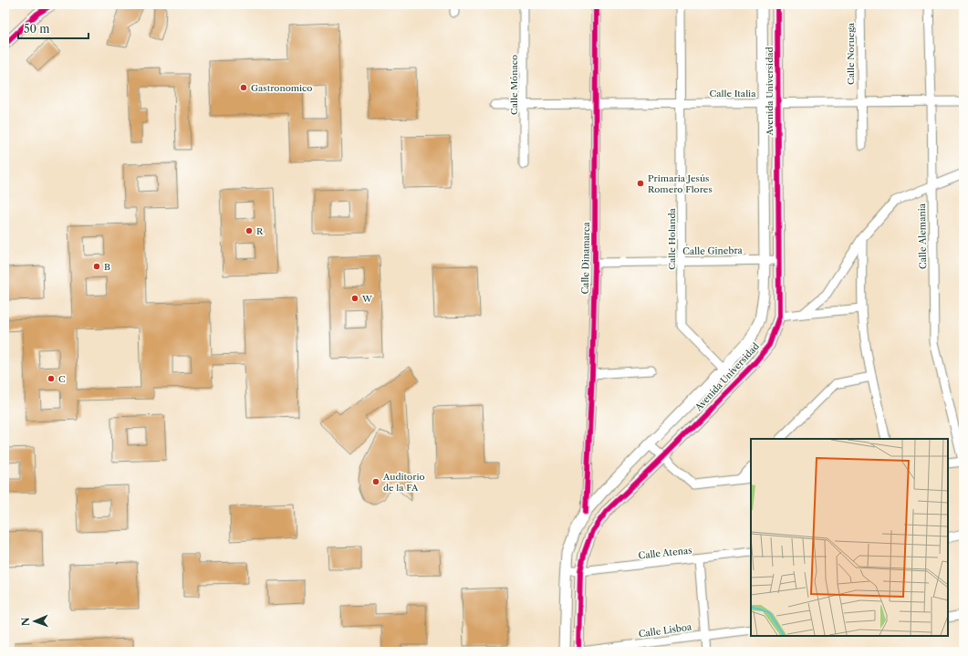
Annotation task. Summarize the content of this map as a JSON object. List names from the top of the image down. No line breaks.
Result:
{"streets":{"street":["Calle Noruega","Calle Mónaco","Avenida Universidad","Calle Italia","Calle Alemania","Calle Holanda","Calle Ginebra","Calle Dinamarca","Calle Atenas","Calle Lisboa"]},"crossings":[["Calle Noruega","Calle Italia"],["Calle Mónaco","Calle Italia"],["Avenida Universidad","Calle Italia"],["Avenida Universidad","Calle Holanda"],["Avenida Universidad","Calle Ginebra"],["Avenida Universidad","Calle Dinamarca"],["Avenida Universidad","Calle Atenas"],["Avenida Universidad","Calle Lisboa"],["Calle Italia","Calle Alemania"],["Calle Italia","Calle Holanda"],["Calle Italia","Calle Dinamarca"],["Calle Holanda","Calle Ginebra"],["Calle Ginebra","Calle Dinamarca"]],"places":["Gastronomico","Primaria Jesús Romero Flores","R","B","W","C","Auditorio de la FA"],"scale_bar":"50 m","north":"left"}
